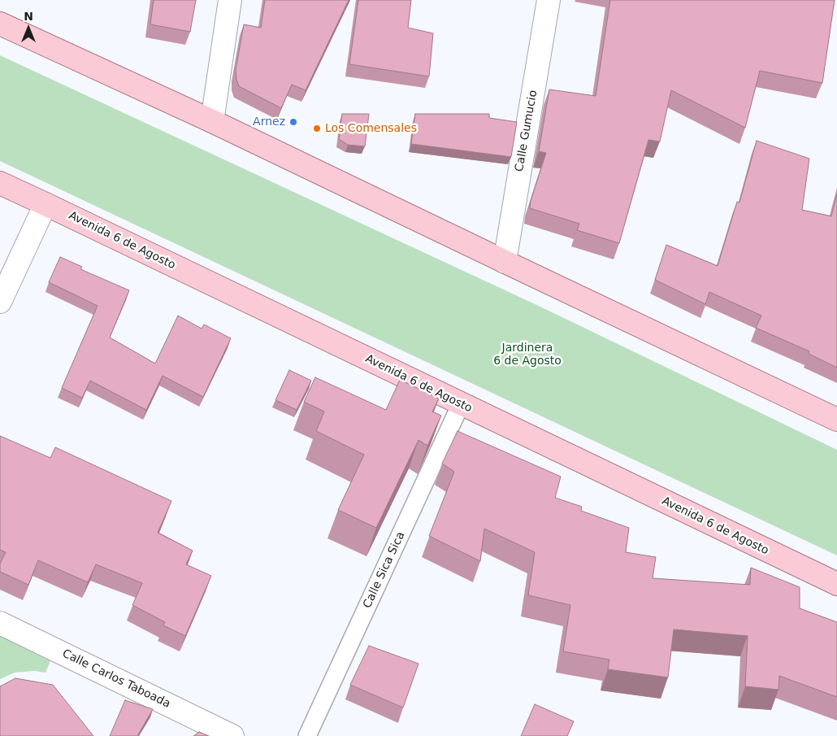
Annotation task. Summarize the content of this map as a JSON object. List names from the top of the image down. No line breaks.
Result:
{"streets":{"main road":["Avenida 6 de Agosto"],"street":["Calle Gumucio","Calle Carlos Taboada"],"lane":["Calle Sica Sica"]},"crossings":[["Avenida 6 de Agosto","Calle Sica Sica"]],"parks":["Jardinera 6 de Agosto"],"places":["Arnez","Los Comensales"],"north":"top"}
